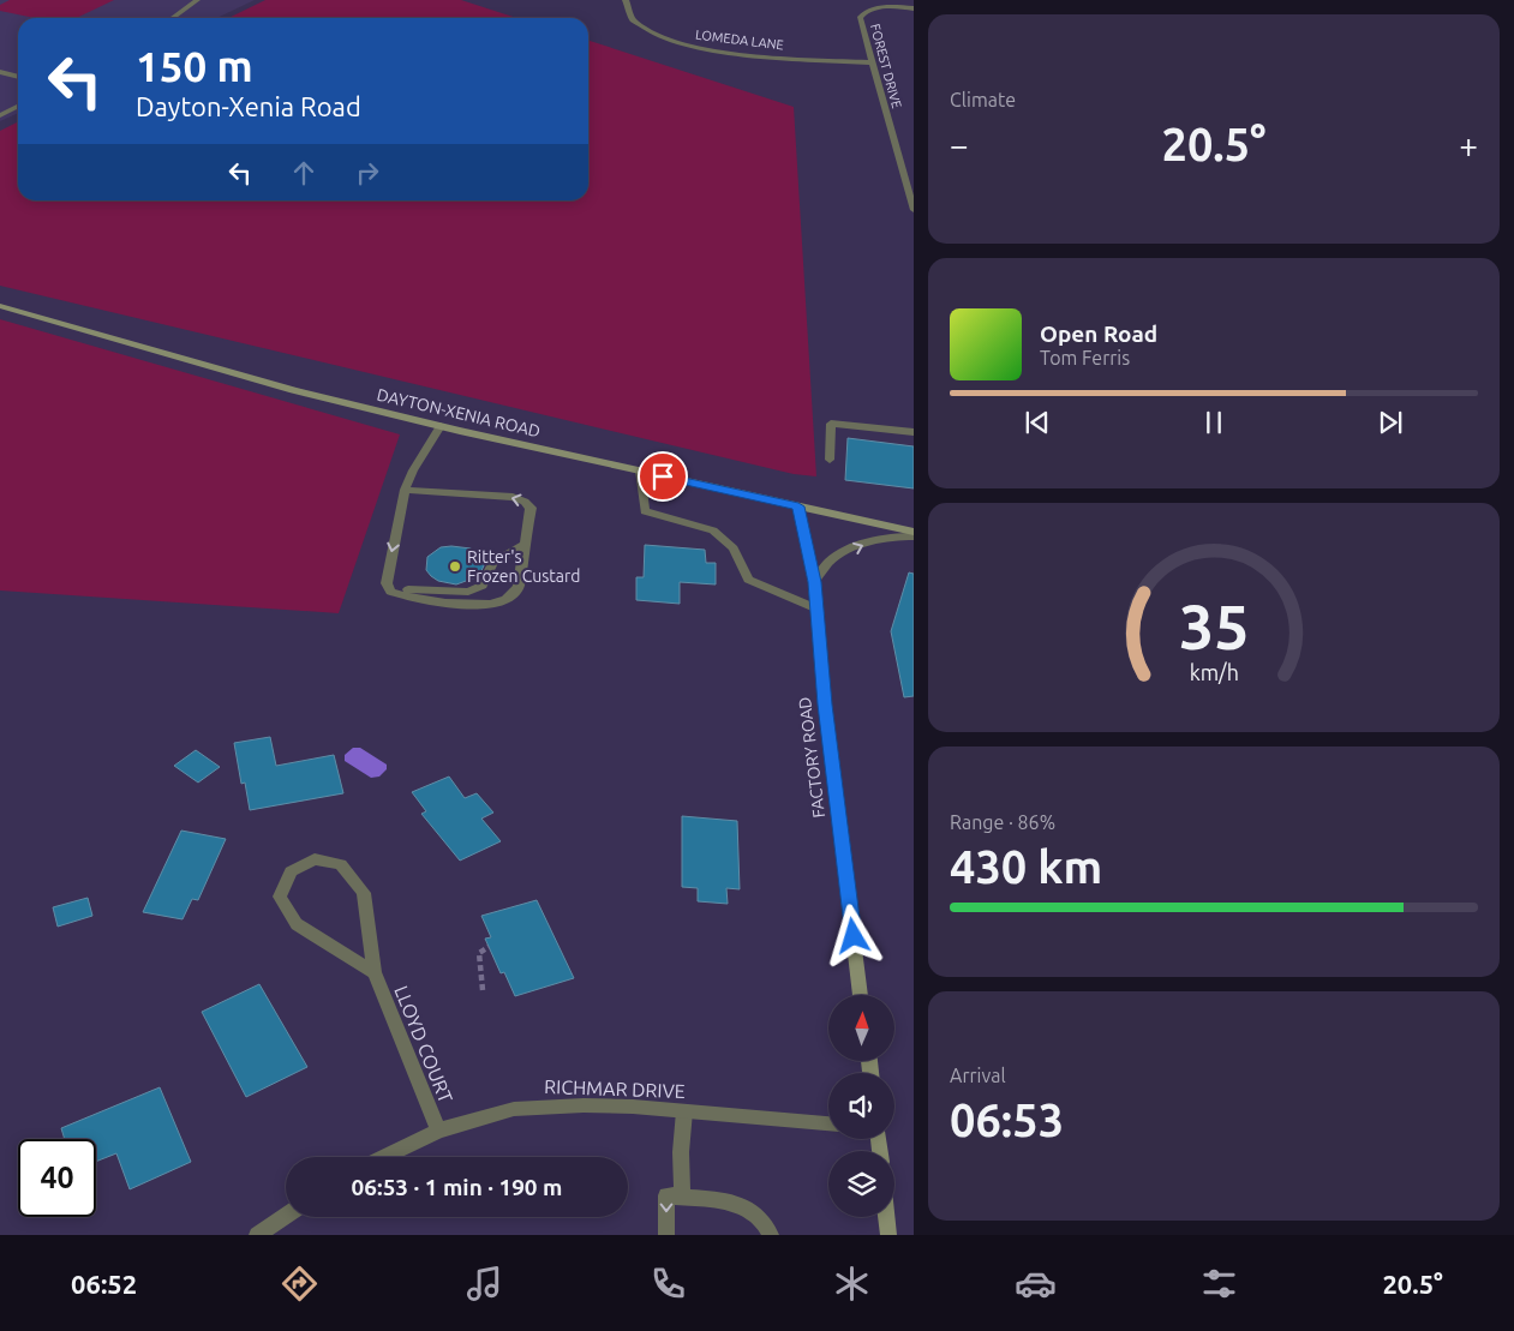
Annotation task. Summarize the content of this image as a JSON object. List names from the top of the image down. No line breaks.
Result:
{"streets":{"main road":["DAYTON-XENIA ROAD","FACTORY ROAD"],"street":["LOMEDA LANE","FOREST DRIVE","LLOYD COURT","RICHMAR DRIVE"]},"crossings":[["LOMEDA LANE","FOREST DRIVE"],["DAYTON-XENIA ROAD","FACTORY ROAD"],["LLOYD COURT","RICHMAR DRIVE"]],"places":["Ritter's Frozen Custard"],"north":"top","page":{"tile":["Climate",["Range · 86%","430 km"],["Arrival","06:53"]],"turn":["150 m","Dayton-Xenia Road"],"heat":["−","20.5°","+"],"song":["Open Road","Tom Ferris"],"limit":"40","trip":"06:53 · 1 min · 190 m","tabs":["06:52","20.5°"],"gauge":["35","km/h"]}}
